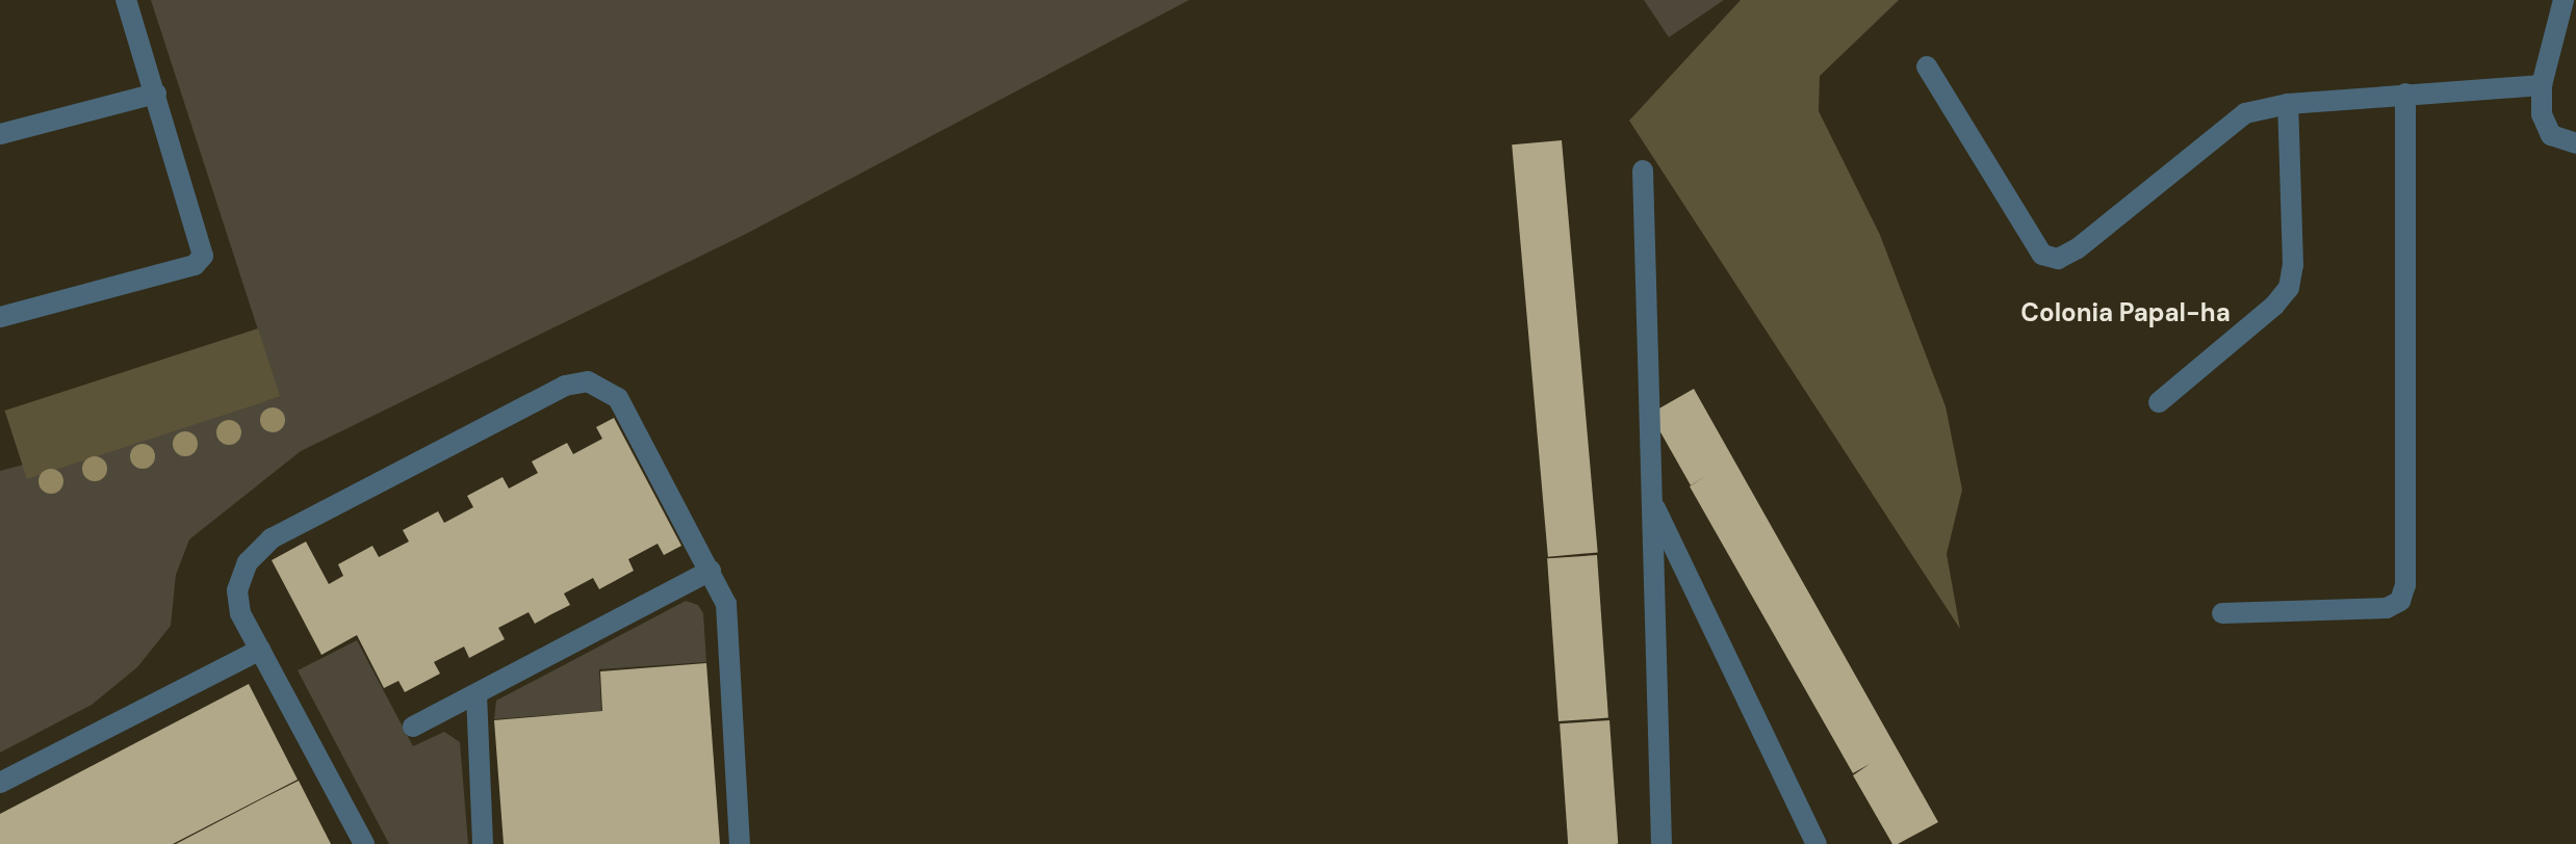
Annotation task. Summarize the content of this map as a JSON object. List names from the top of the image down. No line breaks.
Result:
{"districts":["Colonia Papal-ha"]}
